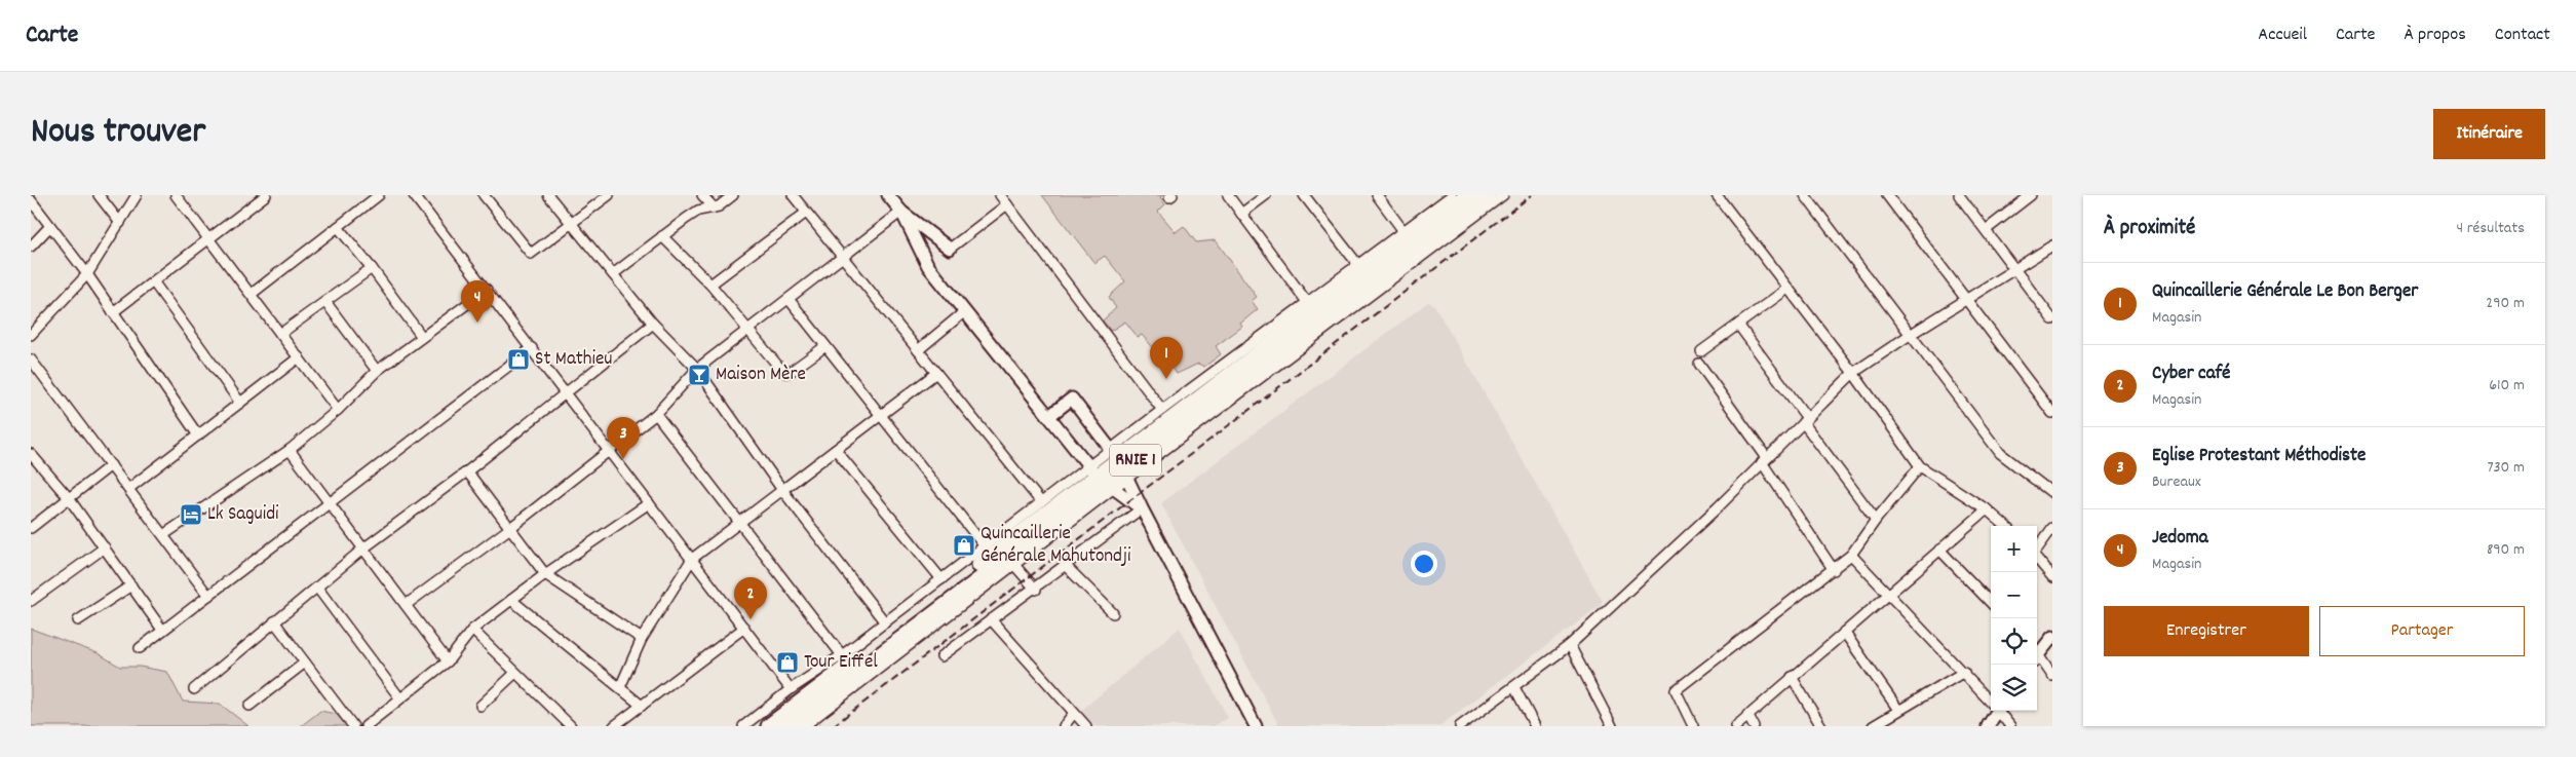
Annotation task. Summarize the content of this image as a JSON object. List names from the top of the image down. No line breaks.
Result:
{"streets":{"highway":["RNIE 1"]},"places":{"shop":["St Mathieu","Quincaillerie Générale Mahutondji","Tour Eiffel"],"bar":["Maison Mère"],"hotel":["Lk Saguidi"]},"page":{"header":"Carte","nav":["Accueil","Carte","À propos","Contact"],"title":"Nous trouver","buttons":["Itinéraire",["Enregistrer","Partager"]],"heading":["À proximité","4 résultats"],"list":[{"mark":"1","name":"Quincaillerie Générale Le Bon Berger","note":"Magasin","value":"290 m"},{"mark":"2","name":"Cyber café","note":"Magasin","value":"610 m"},{"mark":"3","name":"Eglise Protestant Méthodiste","note":"Bureaux","value":"730 m"},{"mark":"4","name":"Jedoma","note":"Magasin","value":"890 m"}],"pins":["4","1","3","2"],"map_buttons":["+","−"]}}
